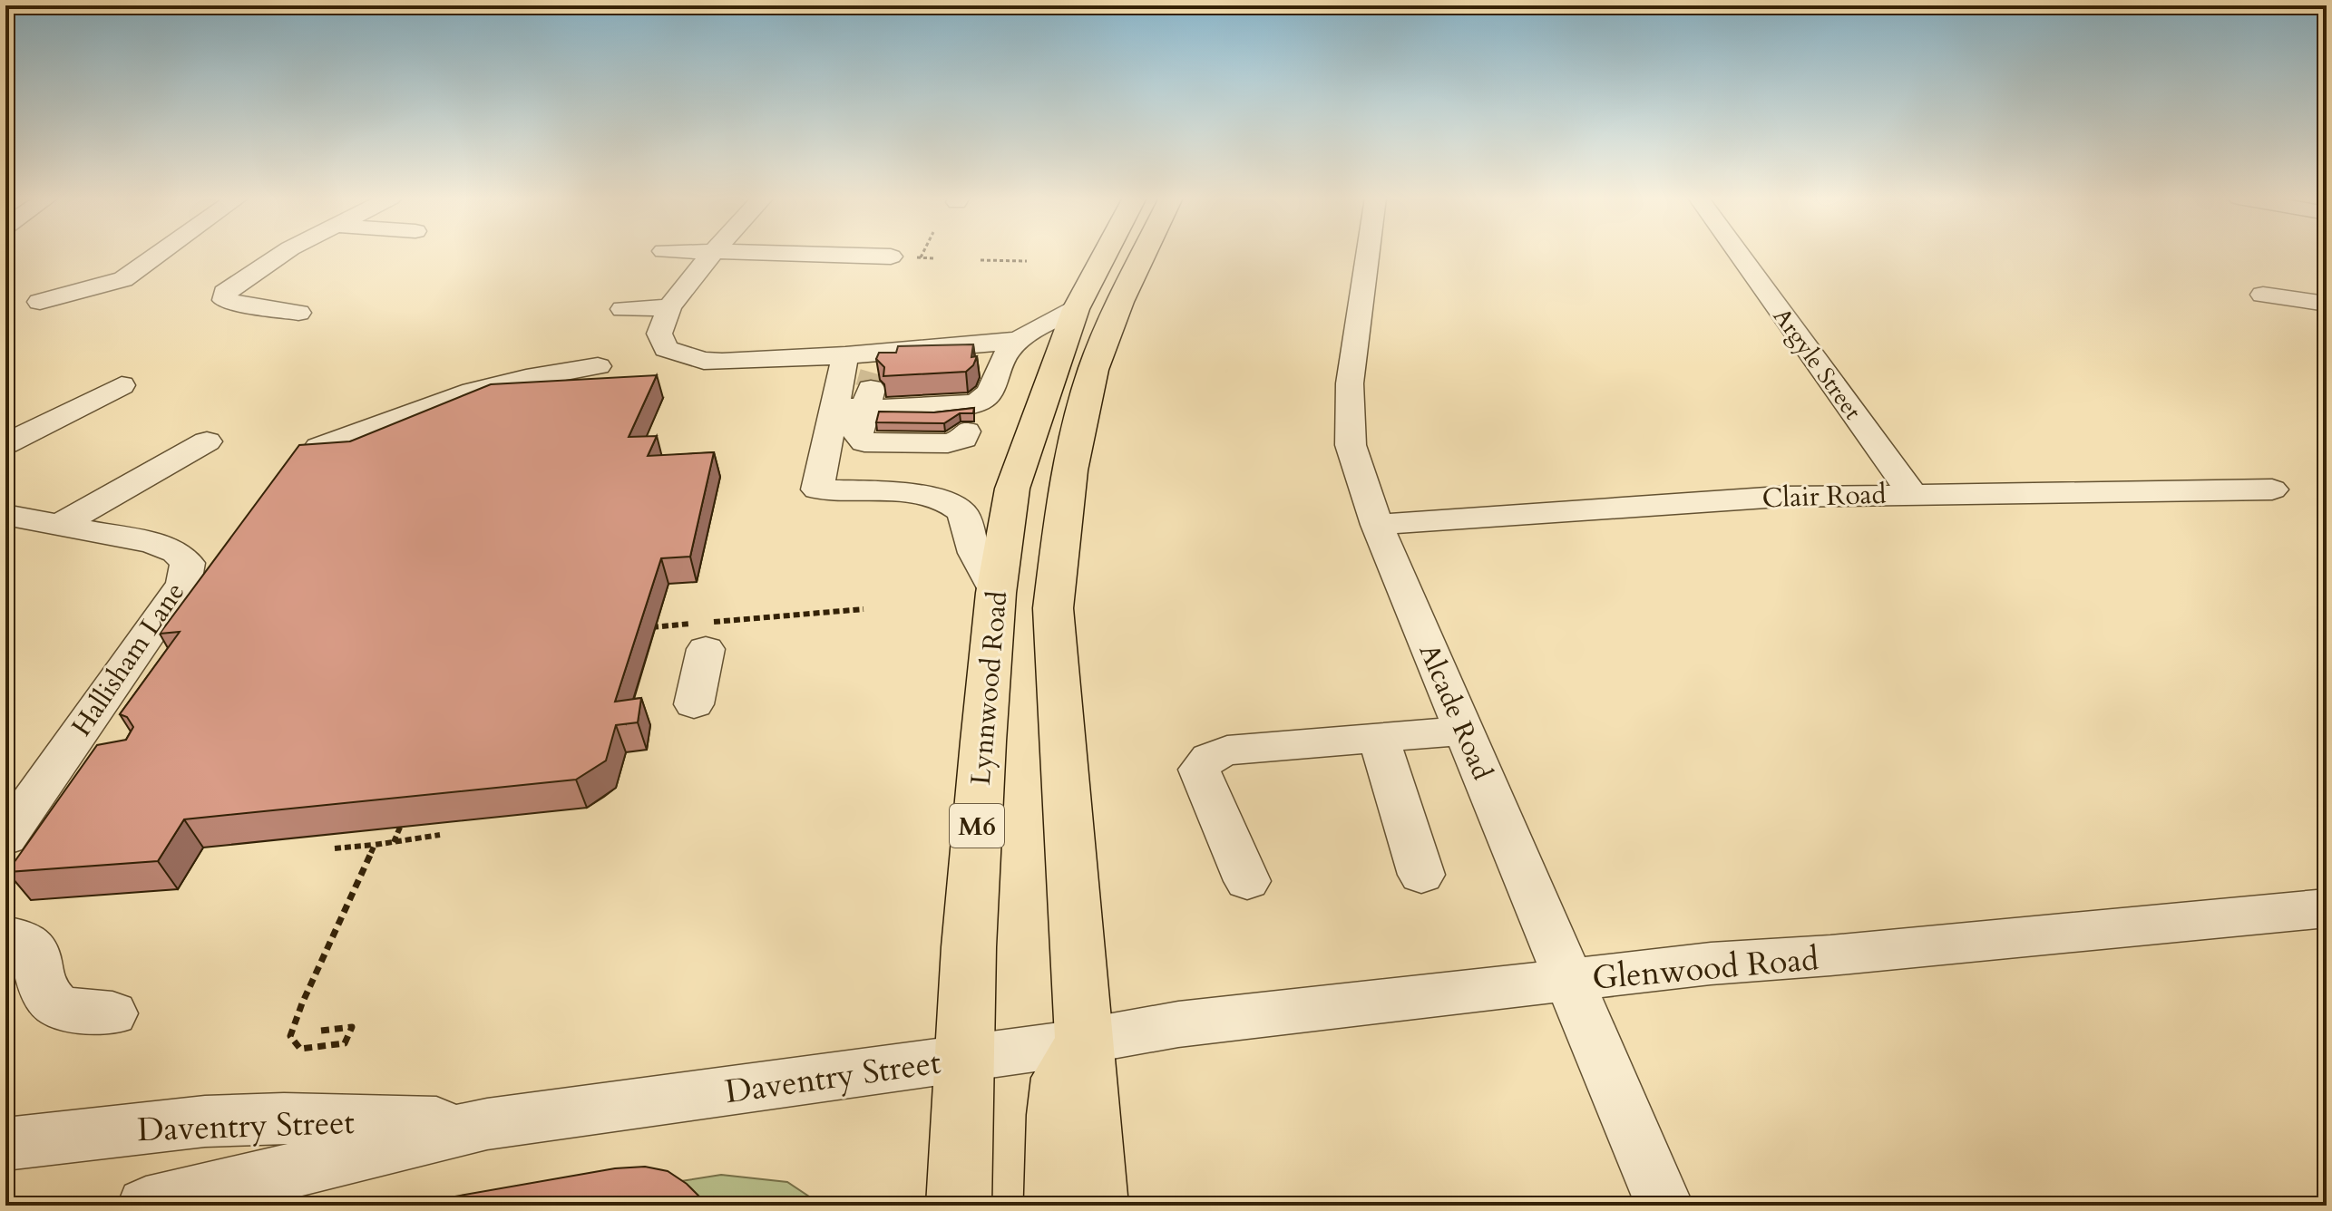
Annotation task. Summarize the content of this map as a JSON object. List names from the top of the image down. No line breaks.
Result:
{"streets":{"main road":["Lynnwood Road","M6"],"street":["Argyle Street","Clair Road","Hallisham Lane","Alcade Road","Glenwood Road","Daventry Street"]},"crossings":[["Argyle Street","Clair Road"],["Clair Road","Alcade Road"],["Lynnwood Road","Glenwood Road"],["Lynnwood Road","Daventry Street"],["Alcade Road","Glenwood Road"],["Glenwood Road","Daventry Street"]]}
